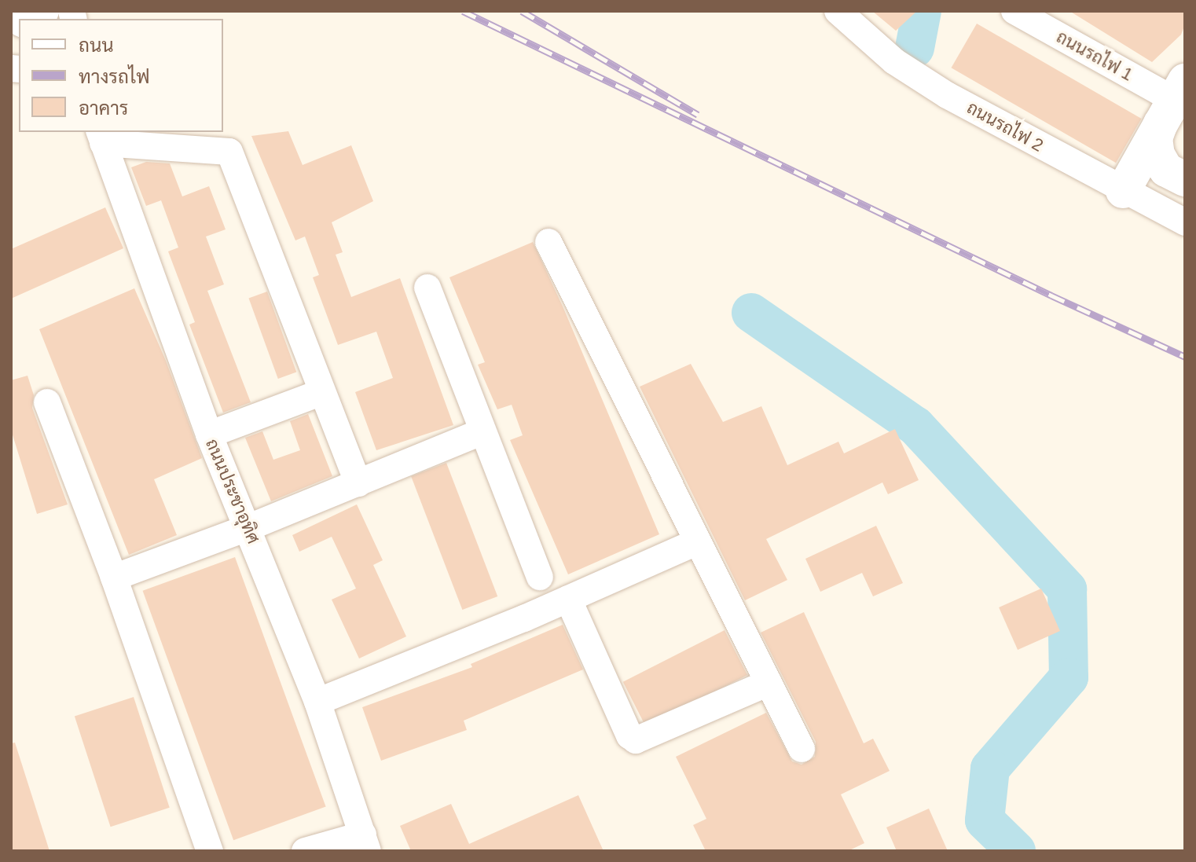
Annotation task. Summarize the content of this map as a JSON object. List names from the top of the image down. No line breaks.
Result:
{"streets":{"street":["ถนนรถไฟ 1","ถนนรถไฟ 2","ถนนประชาอุทิศ"]},"legend":["ถนน","ทางรถไฟ","อาคาร"]}
